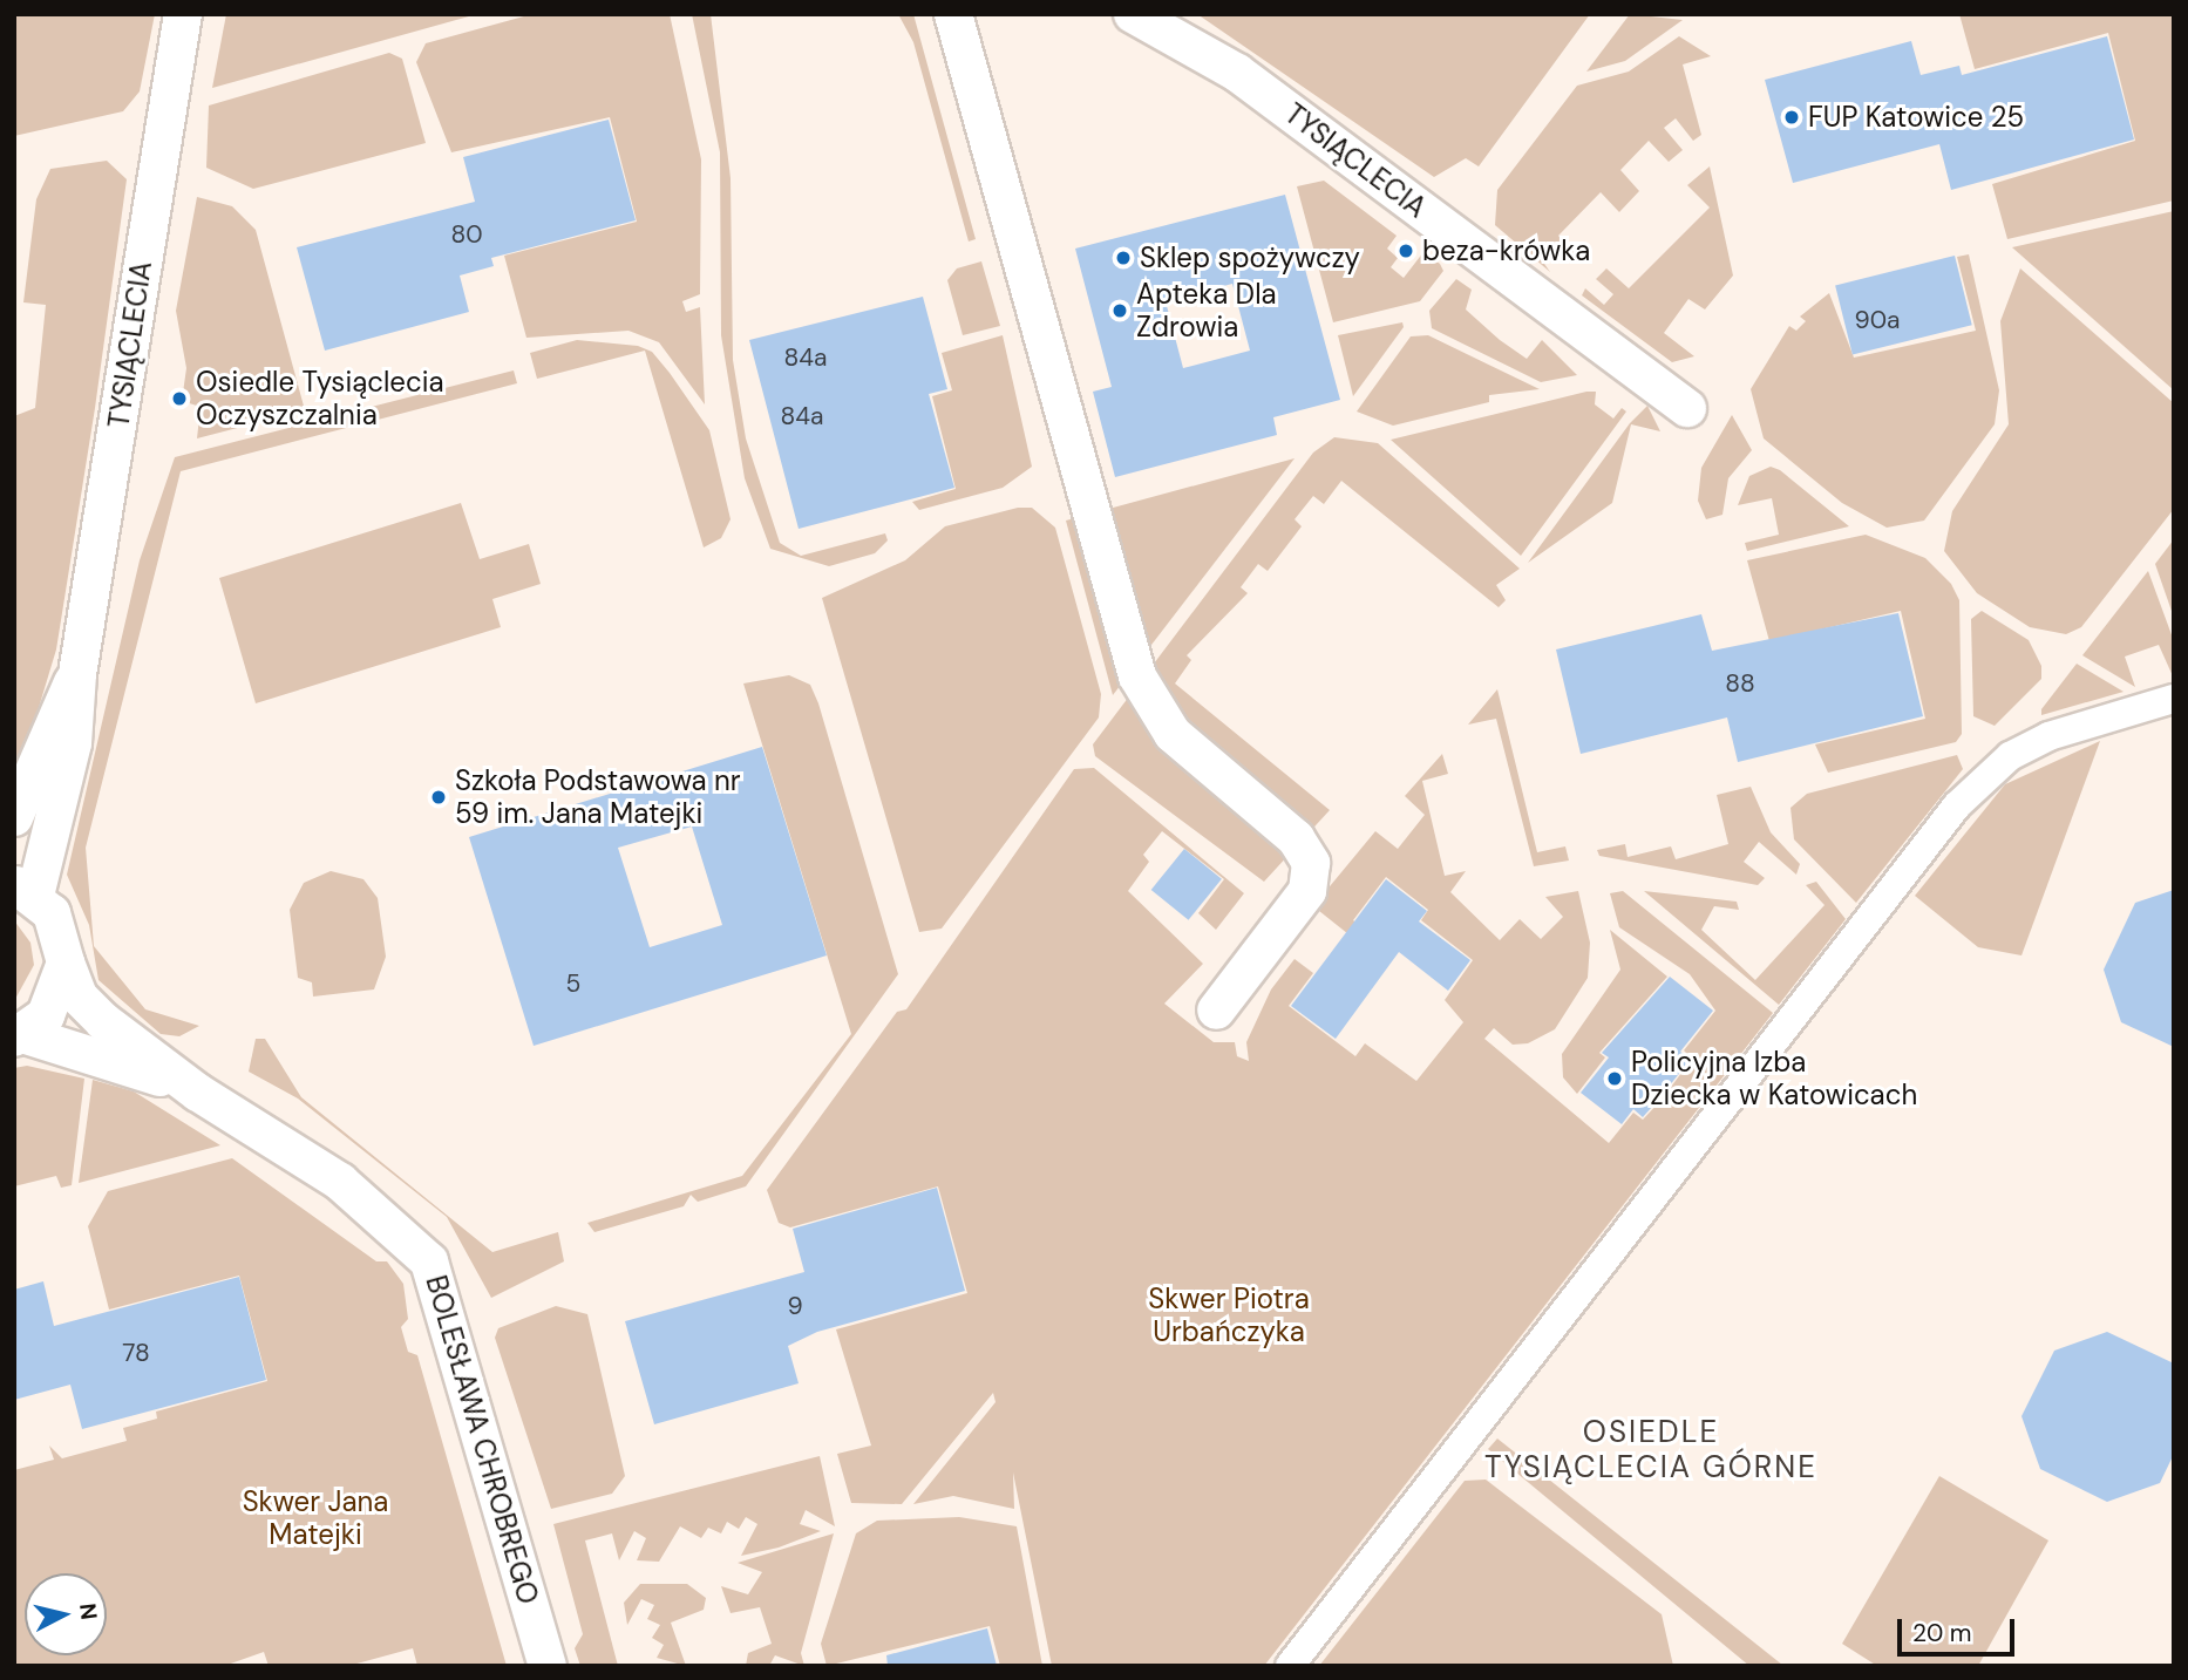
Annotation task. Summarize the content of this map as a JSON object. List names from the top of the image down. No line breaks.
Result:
{"streets":{"street":["TYSIĄCLECIA","BOLESŁAWA CHROBREGO"]},"crossings":[["TYSIĄCLECIA","BOLESŁAWA CHROBREGO"]],"districts":["OSIEDLE TYSIĄCLECIA GÓRNE"],"parks":["Skwer Piotra Urbańczyka","Skwer Jana Matejki"],"places":["FUP Katowice 25","beza-krówka","Sklep spożywczy","Apteka Dla Zdrowia","Osiedle Tysiąclecia Oczyszczalnia","Szkoła Podstawowa nr 59 im. Jana Matejki","Policyjna Izba Dziecka w Katowicach"],"house_numbers":["80","90a","84a","84a","88","5","9","78"],"scale_bar":"20 m","north":"right"}
